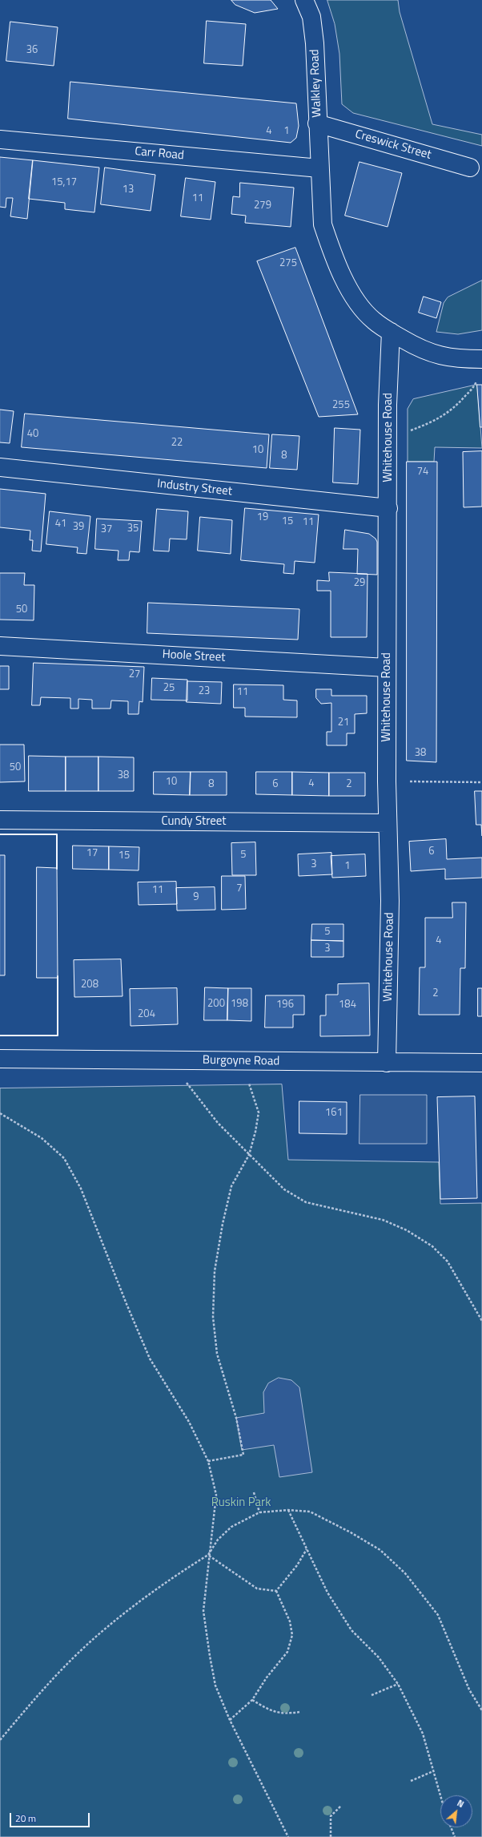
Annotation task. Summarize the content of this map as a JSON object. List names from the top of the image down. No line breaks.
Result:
{"streets":{"street":["Walkley Road","Creswick Street","Carr Road","Whitehouse Road","Industry Street","Hoole Street","Cundy Street","Burgoyne Road"]},"crossings":[["Walkley Road","Creswick Street"],["Walkley Road","Carr Road"],["Walkley Road","Whitehouse Road"],["Whitehouse Road","Industry Street"],["Whitehouse Road","Hoole Street"],["Whitehouse Road","Cundy Street"],["Whitehouse Road","Burgoyne Road"]],"parks":["Ruskin Park"],"house_numbers":["36","4","1","15,17","13","11","279","275","255","40","22","10","8","74","19","15","11","41","39","35","37","29","50","27","25","23","11","21","38","50","38","10","4","8","6","2","6","17","5","15","3","1","7","11","9","5","4","3","208","2","200","198","196","184","204","161"],"scale_bar":"20 m","north":"top right"}
